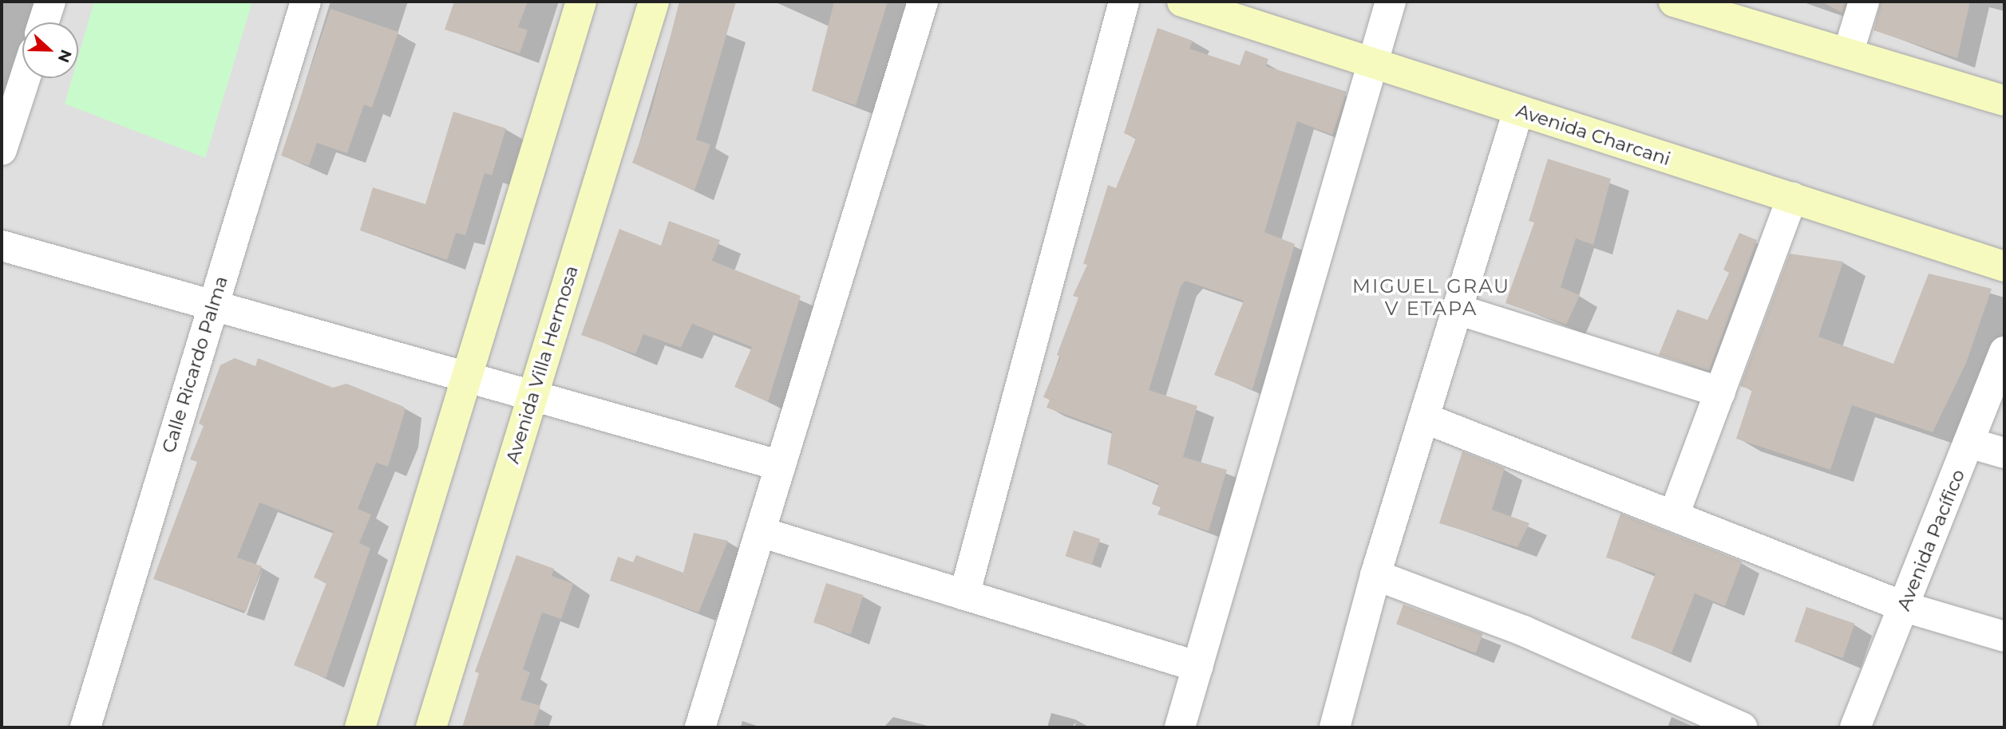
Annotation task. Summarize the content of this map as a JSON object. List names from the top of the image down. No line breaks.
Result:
{"streets":{"street":["Avenida Charcani","Calle Ricardo Palma","Avenida Villa Hermosa","Avenida Pacífico"]},"districts":["MIGUEL GRAU V ETAPA"],"north":"right"}
